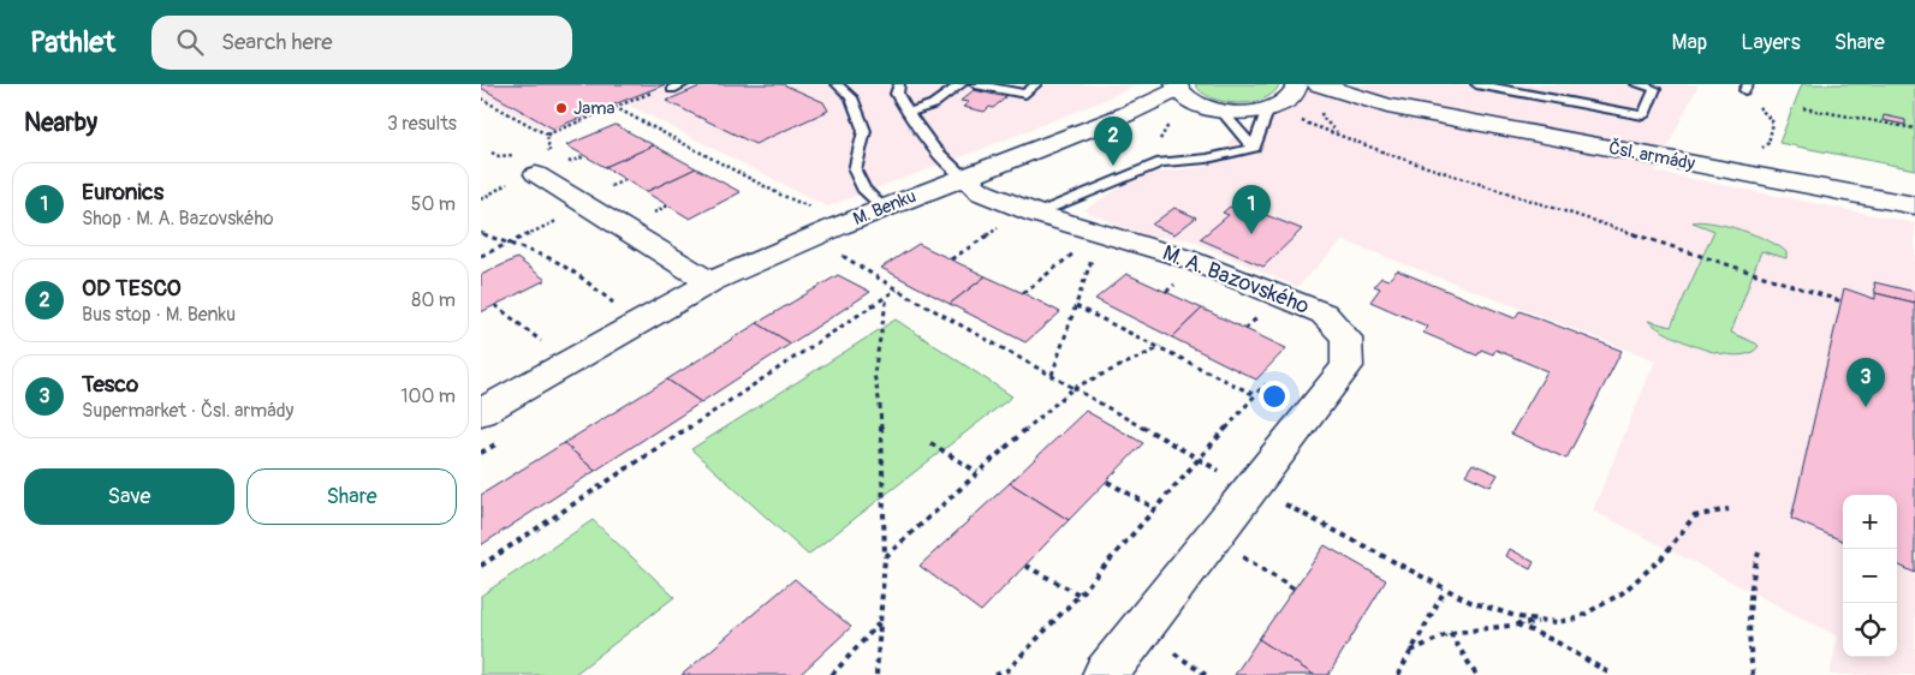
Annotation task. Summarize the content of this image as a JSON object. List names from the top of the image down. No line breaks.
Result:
{"streets":{"street":["Čsl. armády","M. Benku","M. A. Bazovského"]},"crossings":[["Čsl. armády","M. Benku"],["M. Benku","M. A. Bazovského"]],"places":["Jama"],"page":{"header":"Pathlet","search":"Search here","nav":["Map","Layers","Share"],"heading":["Nearby","3 results"],"pins":["2","1","3"],"list":[{"mark":"1","name":"Euronics","note":"Shop · M. A. Bazovského","value":"50 m"},{"mark":"2","name":"OD TESCO","note":"Bus stop · M. Benku","value":"80 m"},{"mark":"3","name":"Tesco","note":"Supermarket · Čsl. armády","value":"100 m"}],"buttons":["Save","Share"],"map_buttons":["+","−"]}}
